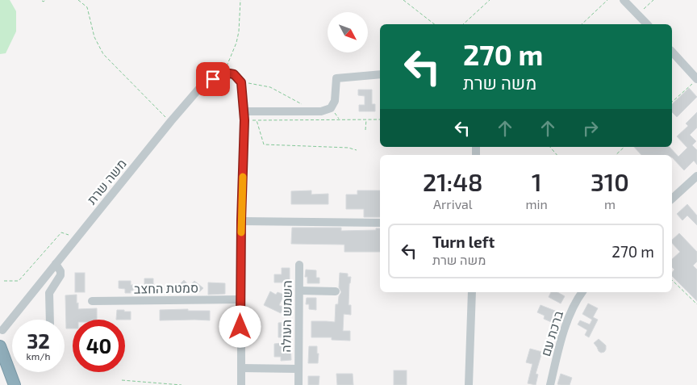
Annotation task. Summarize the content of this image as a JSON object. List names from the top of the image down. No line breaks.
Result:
{"streets":{"street":["משה שרת","סמטת החצב","השמש העולה","ברכת עם"]},"north":"bottom right","page":{"turn":["270 m","משה שרת"],"eta":["21:48","Arrival","1","min","310","m"],"list":[{"name":"Turn left","note":"משה שרת","value":"270 m"}],"speed":"32 km/h","limit":"40"}}
